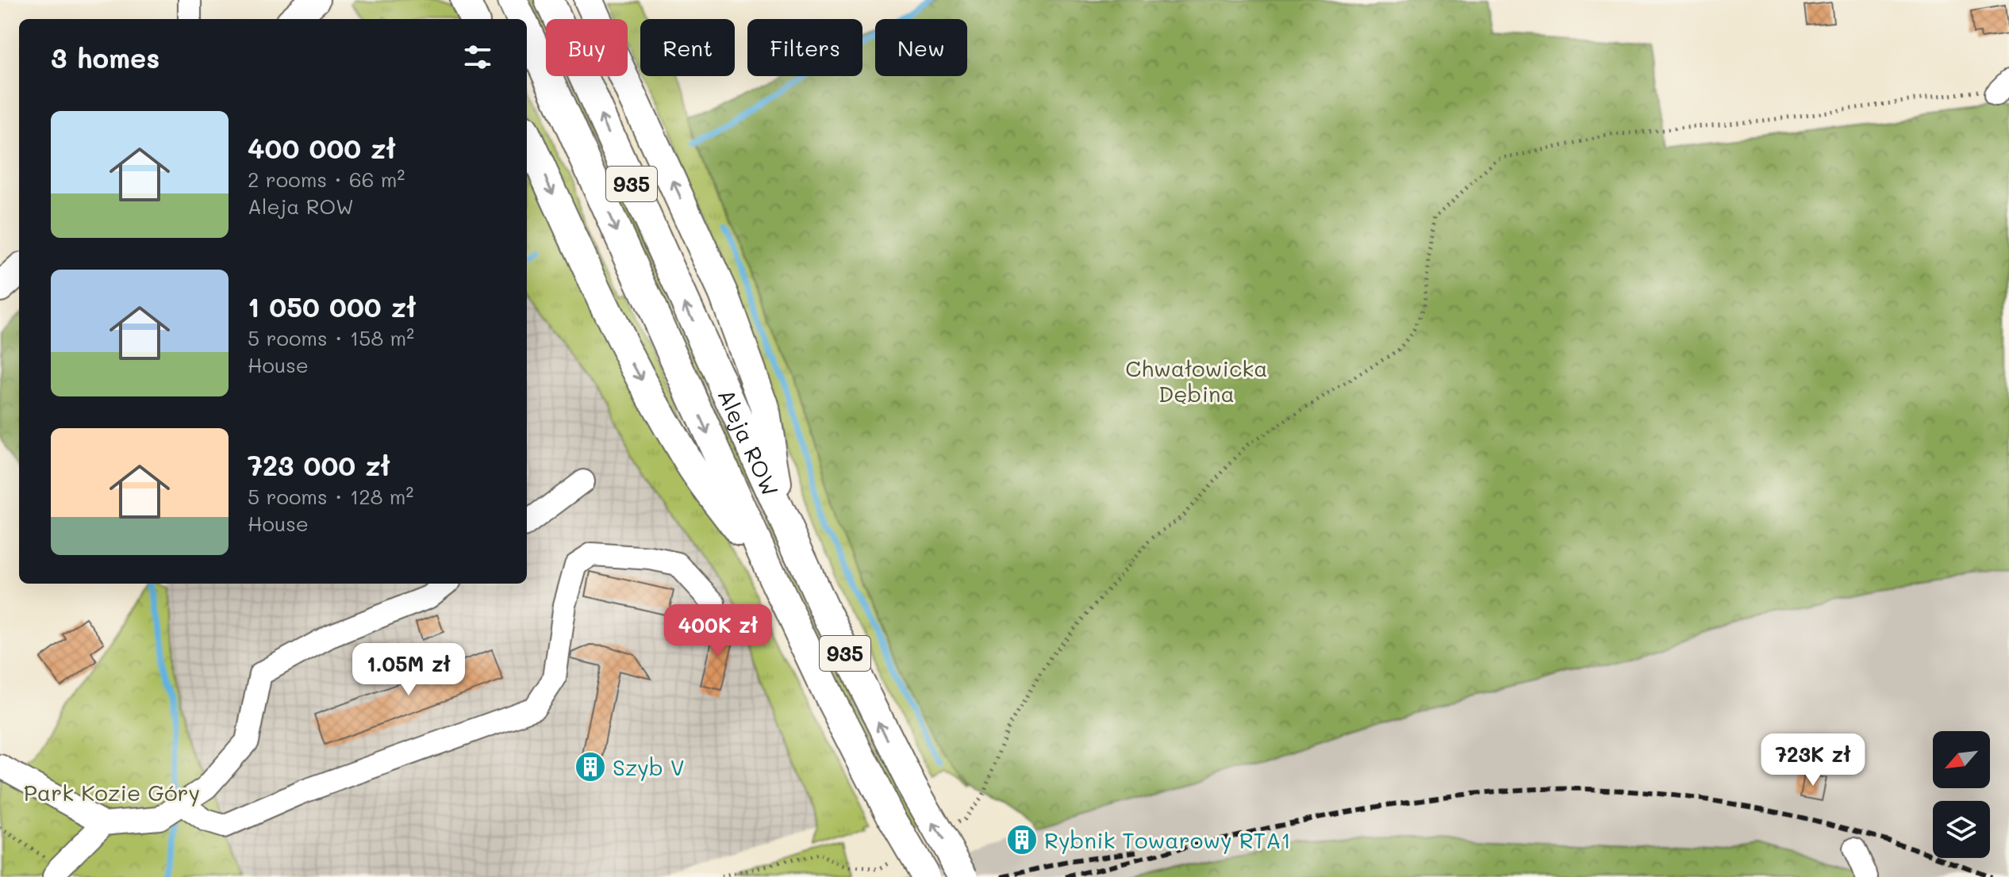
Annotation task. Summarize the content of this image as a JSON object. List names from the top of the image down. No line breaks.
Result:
{"streets":{"main road":["935","Aleja ROW"]},"parks":["Chwałowicka Dębina","Park Kozie Góry"],"places":{"building":["Szyb V","Rybnik Towarowy RTA1"]},"north":"bottom left","page":{"chip":["Buy","Rent","Filters","New"],"heading":"3 homes","list":[{"name":"400 000 zł","note":"2 rooms · 66 m² · Aleja ROW"},{"name":"1 050 000 zł","note":"5 rooms · 158 m² · House"},{"name":"723 000 zł","note":"5 rooms · 128 m² · House"}],"price":["400K zł","1.05M zł","723K zł"]}}
